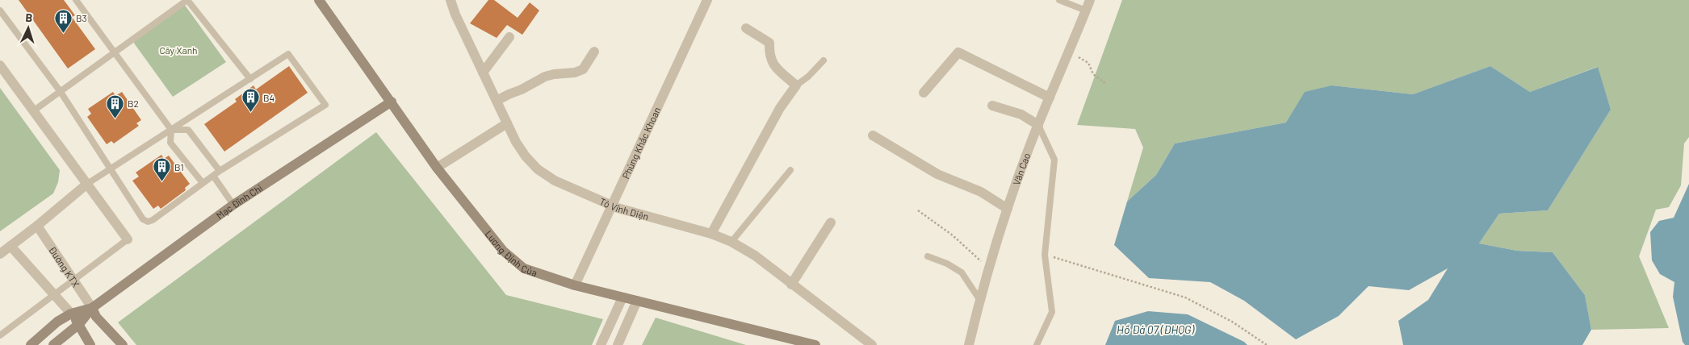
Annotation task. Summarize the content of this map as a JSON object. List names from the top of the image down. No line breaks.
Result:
{"streets":{"street":["Phùng Khắc Khoan","Văn Cao","Mạc Đĩnh Chi","Tô Vĩnh Diện","Lương Định Của","Đường KTX"]},"crossings":[["Phùng Khắc Khoan","Tô Vĩnh Diện"],["Phùng Khắc Khoan","Lương Định Của"],["Mạc Đĩnh Chi","Lương Định Của"],["Mạc Đĩnh Chi","Đường KTX"]],"water":["Hồ Đá 07 (ĐHQG)"],"parks":["Cây Xanh"],"places":{"building":["B3","B4","B2","B1"]},"north":"top"}
